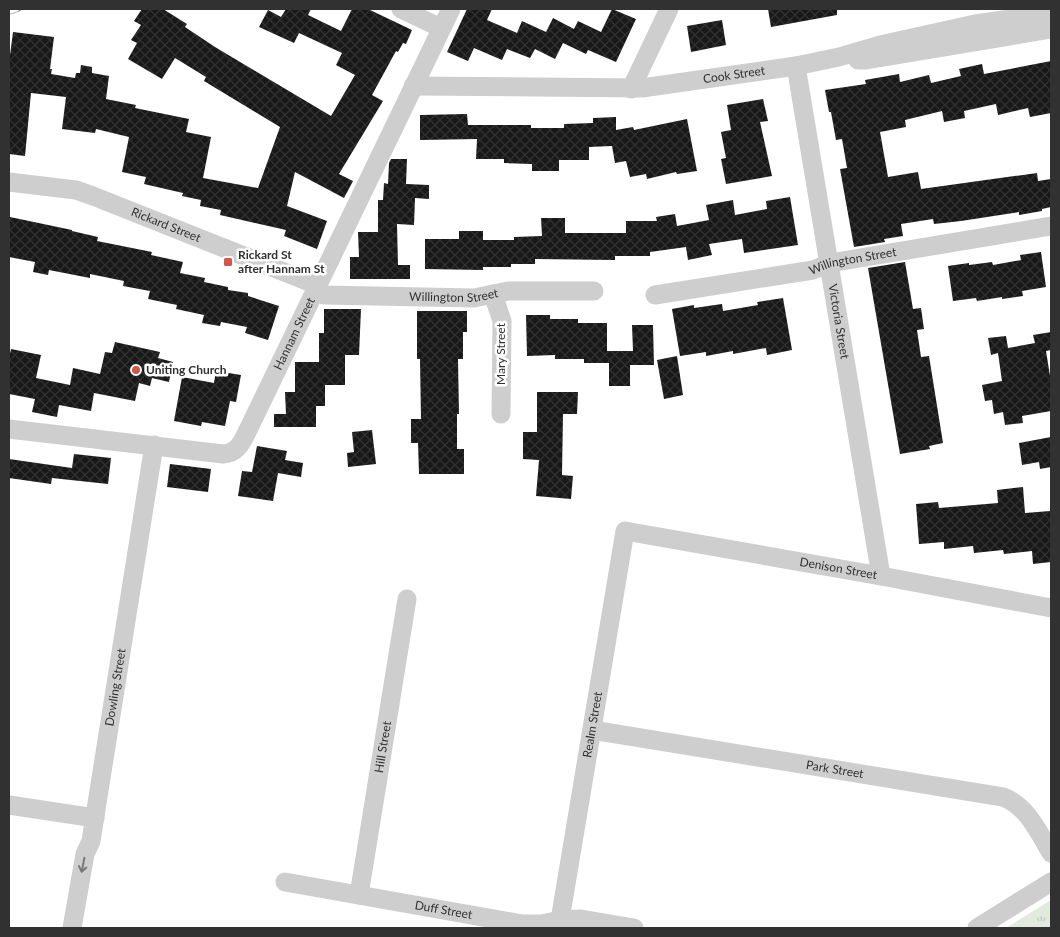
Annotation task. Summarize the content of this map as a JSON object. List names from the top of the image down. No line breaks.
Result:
{"streets":{"street":["Cook Street","Rickard Street","Willington Street","Victoria Street","Hannam Street","Mary Street","Denison Street","Dowling Street","Realm Street","Hill Street","Park Street","Duff Street"]},"crossings":[["Cook Street","Victoria Street"],["Cook Street","Hannam Street"],["Rickard Street","Willington Street"],["Rickard Street","Hannam Street"],["Willington Street","Victoria Street"],["Willington Street","Hannam Street"],["Willington Street","Mary Street"],["Victoria Street","Denison Street"],["Hannam Street","Dowling Street"],["Denison Street","Realm Street"],["Realm Street","Park Street"],["Realm Street","Duff Street"],["Hill Street","Duff Street"]],"places":{"transit":["Rickard St after Hannam St"],"other":["Uniting Church"]}}
